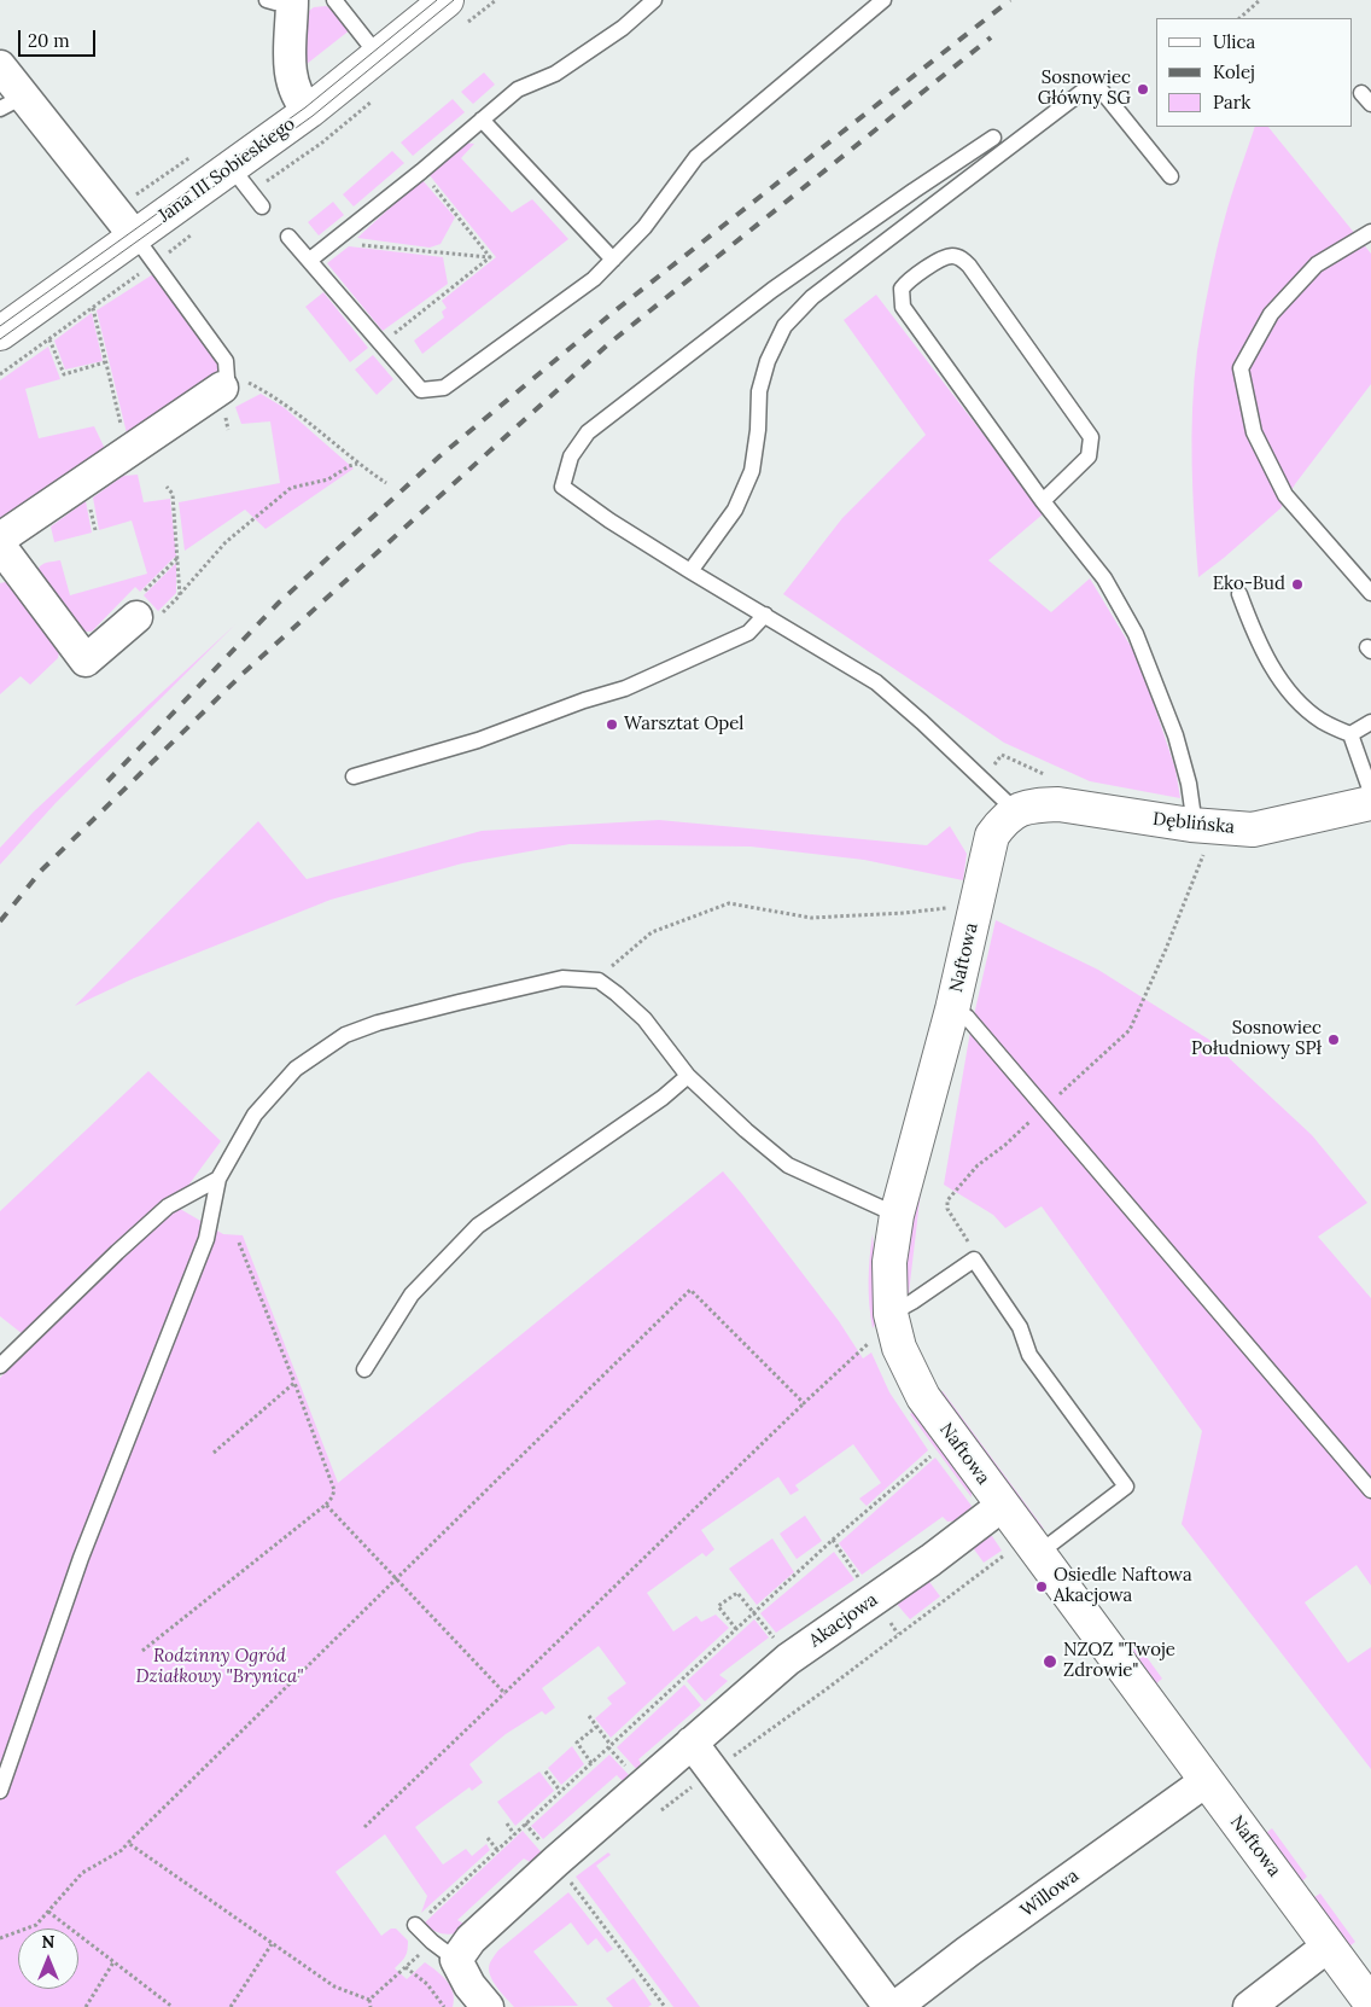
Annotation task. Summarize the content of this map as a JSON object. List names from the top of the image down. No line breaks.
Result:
{"streets":{"street":["Jana III Sobieskiego","Dęblińska","Naftowa","Akacjowa","Willowa"]},"crossings":[["Dęblińska","Naftowa"],["Naftowa","Akacjowa"],["Naftowa","Willowa"]],"parks":["Rodzinny Ogród Działkowy \"Brynica\""],"places":["Sosnowiec Główny SG","Eko-Bud","Warsztat Opel","Sosnowiec Południowy SPł","Osiedle Naftowa Akacjowa","NZOZ \"Twoje Zdrowie\""],"legend":["Ulica","Kolej","Park"],"scale_bar":"20 m","north":"top"}
